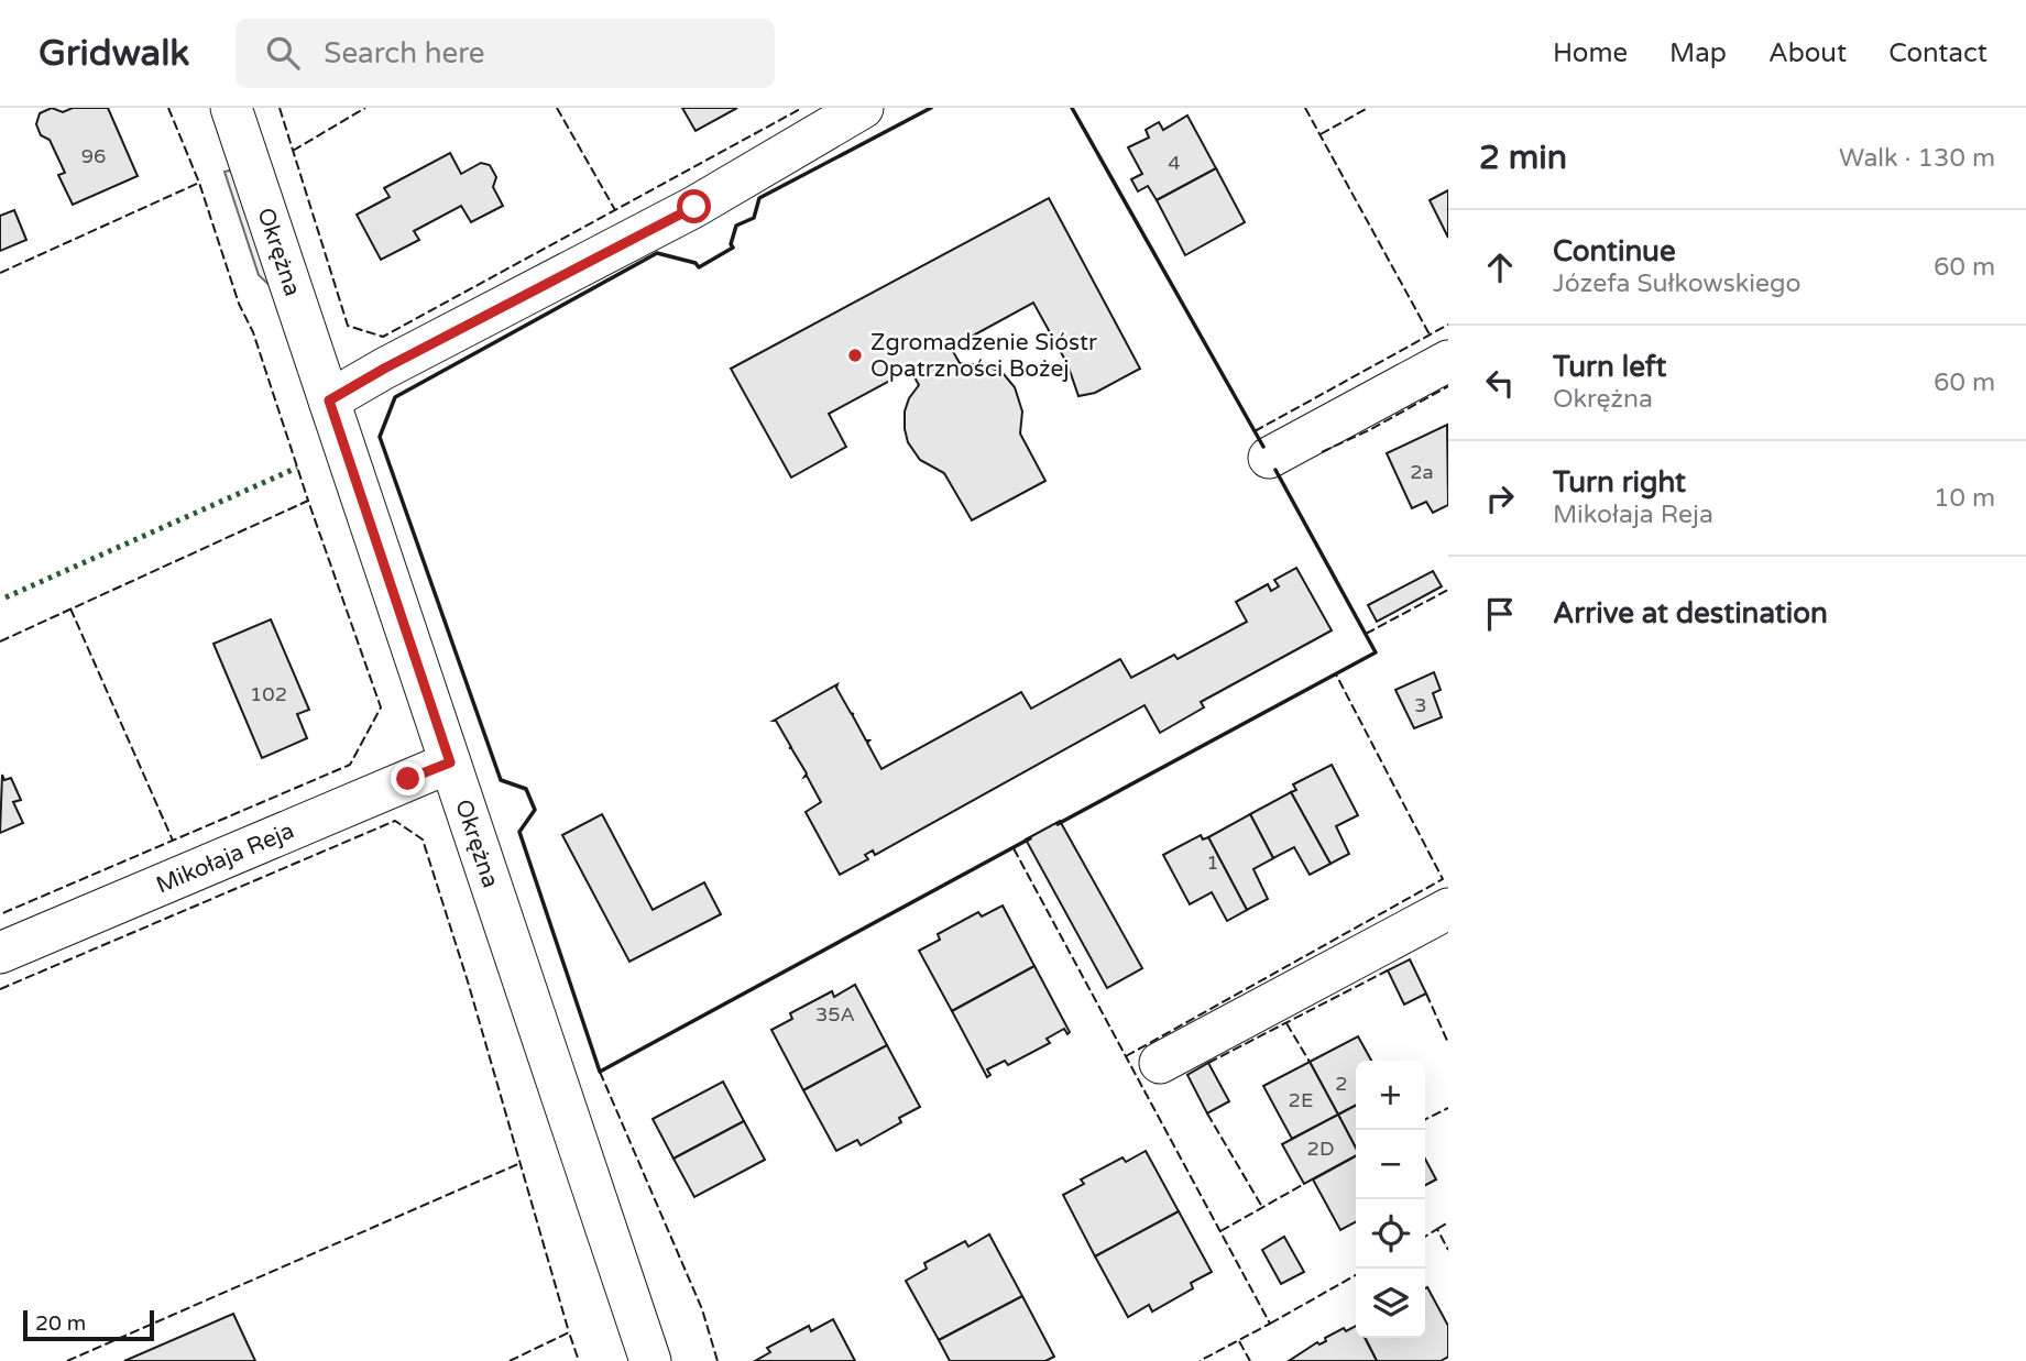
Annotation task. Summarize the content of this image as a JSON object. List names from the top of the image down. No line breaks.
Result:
{"streets":{"street":["Okrężna","Mikołaja Reja"]},"crossings":[["Okrężna","Mikołaja Reja"]],"places":["Zgromadzenie Sióstr Opatrzności Bożej"],"house_numbers":["96","4","2a","102","3","1","35A","2","2E","2D"],"scale_bar":"20 m","page":{"header":"Gridwalk","search":"Search here","nav":["Home","Map","About","Contact"],"heading":["2 min","Walk · 130 m"],"list":[["Continue","Józefa Sułkowskiego","60 m"],["Turn left","Okrężna","60 m"],["Turn right","Mikołaja Reja","10 m"],"Arrive at destination"],"map_buttons":["+","−"],"scale":"20 m"}}
